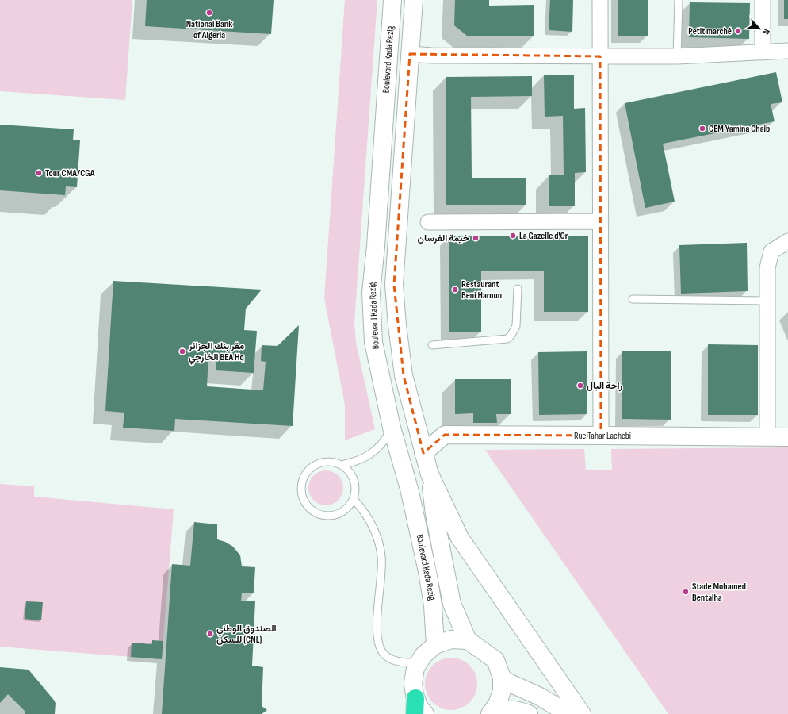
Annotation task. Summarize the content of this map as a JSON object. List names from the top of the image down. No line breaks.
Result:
{"streets":{"main road":["Boulevard Kada Rezig","Rue Tahar Lachebi"]},"places":["National Bank of Algeria","Petit marché","CEM Yamina Chaib","Tour CMA/CGA","La Gazelle d'Or","خيمة الفرسان","Restaurant Beni Haroun","مقر بنك الجزائر الخارجي BEA Hq","راحة البال","Stade Mohamed Bentalha","الصندوق الوطني للسكن (CNL)"],"north":"bottom right"}
